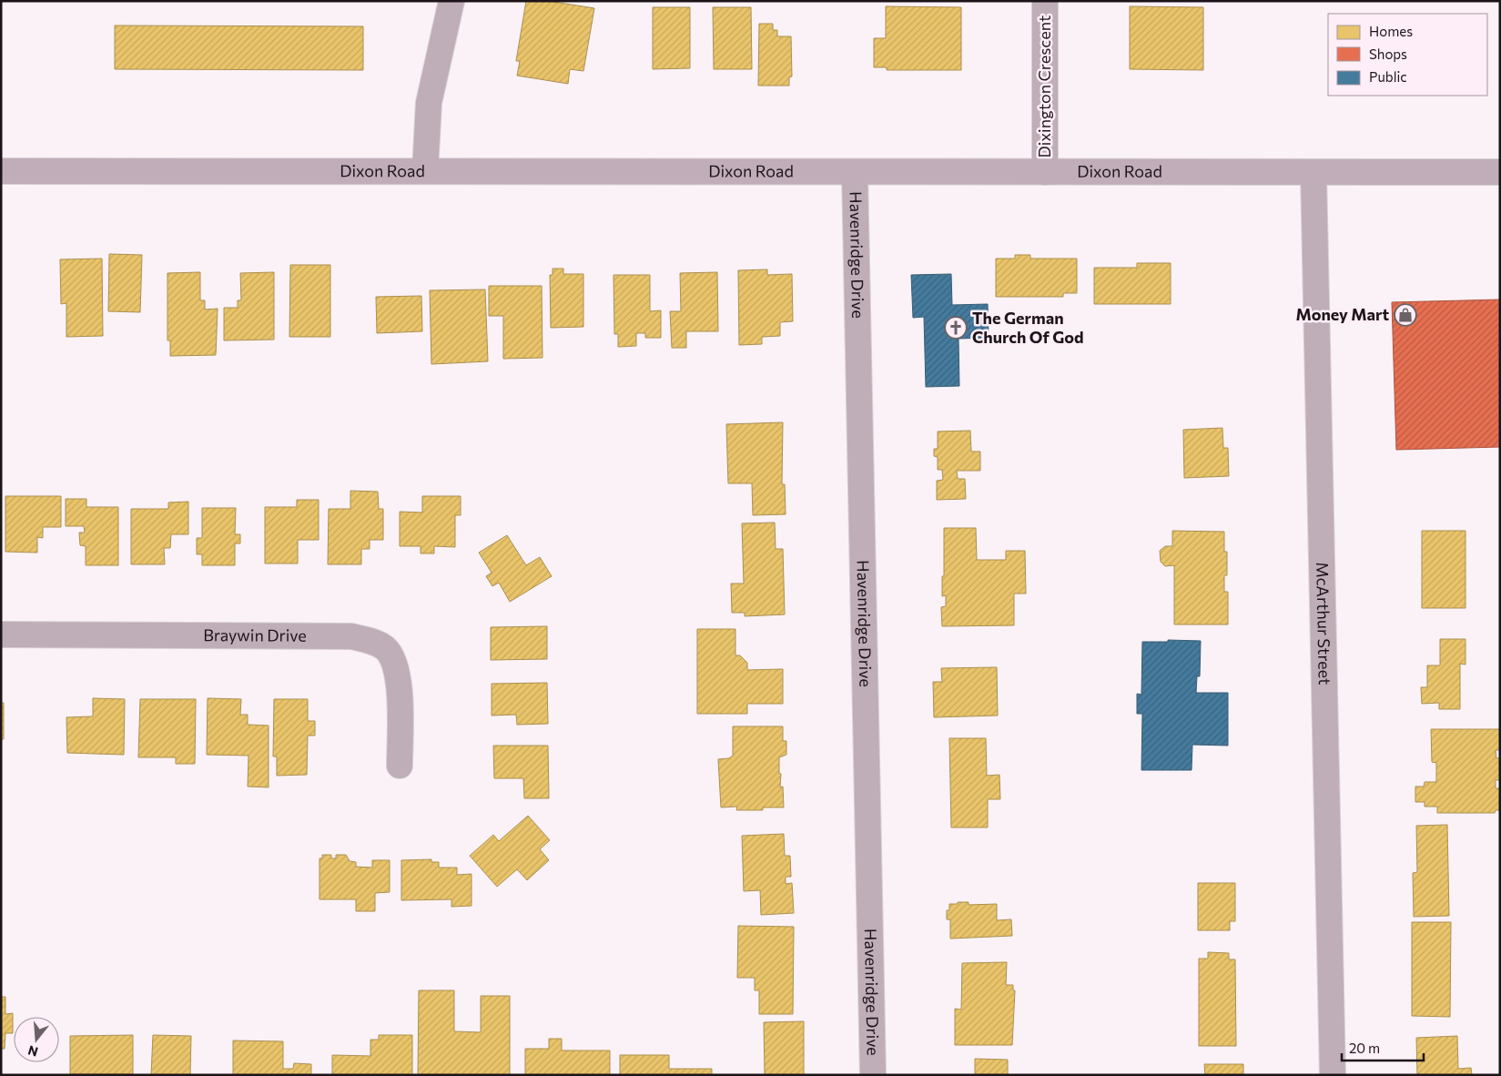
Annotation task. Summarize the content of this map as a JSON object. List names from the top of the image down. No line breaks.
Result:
{"streets":{"main road":["Dixon Road"],"street":["Dixington Crescent","Havenridge Drive","McArthur Street","Braywin Drive"]},"crossings":[["Dixington Crescent","Dixon Road"],["Dixon Road","Havenridge Drive"],["Dixon Road","McArthur Street"]],"places":{"shop":["Money Mart"],"church":["The German Church Of God"]},"legend":["Homes","Shops","Public"],"scale_bar":"20 m","north":"bottom"}
